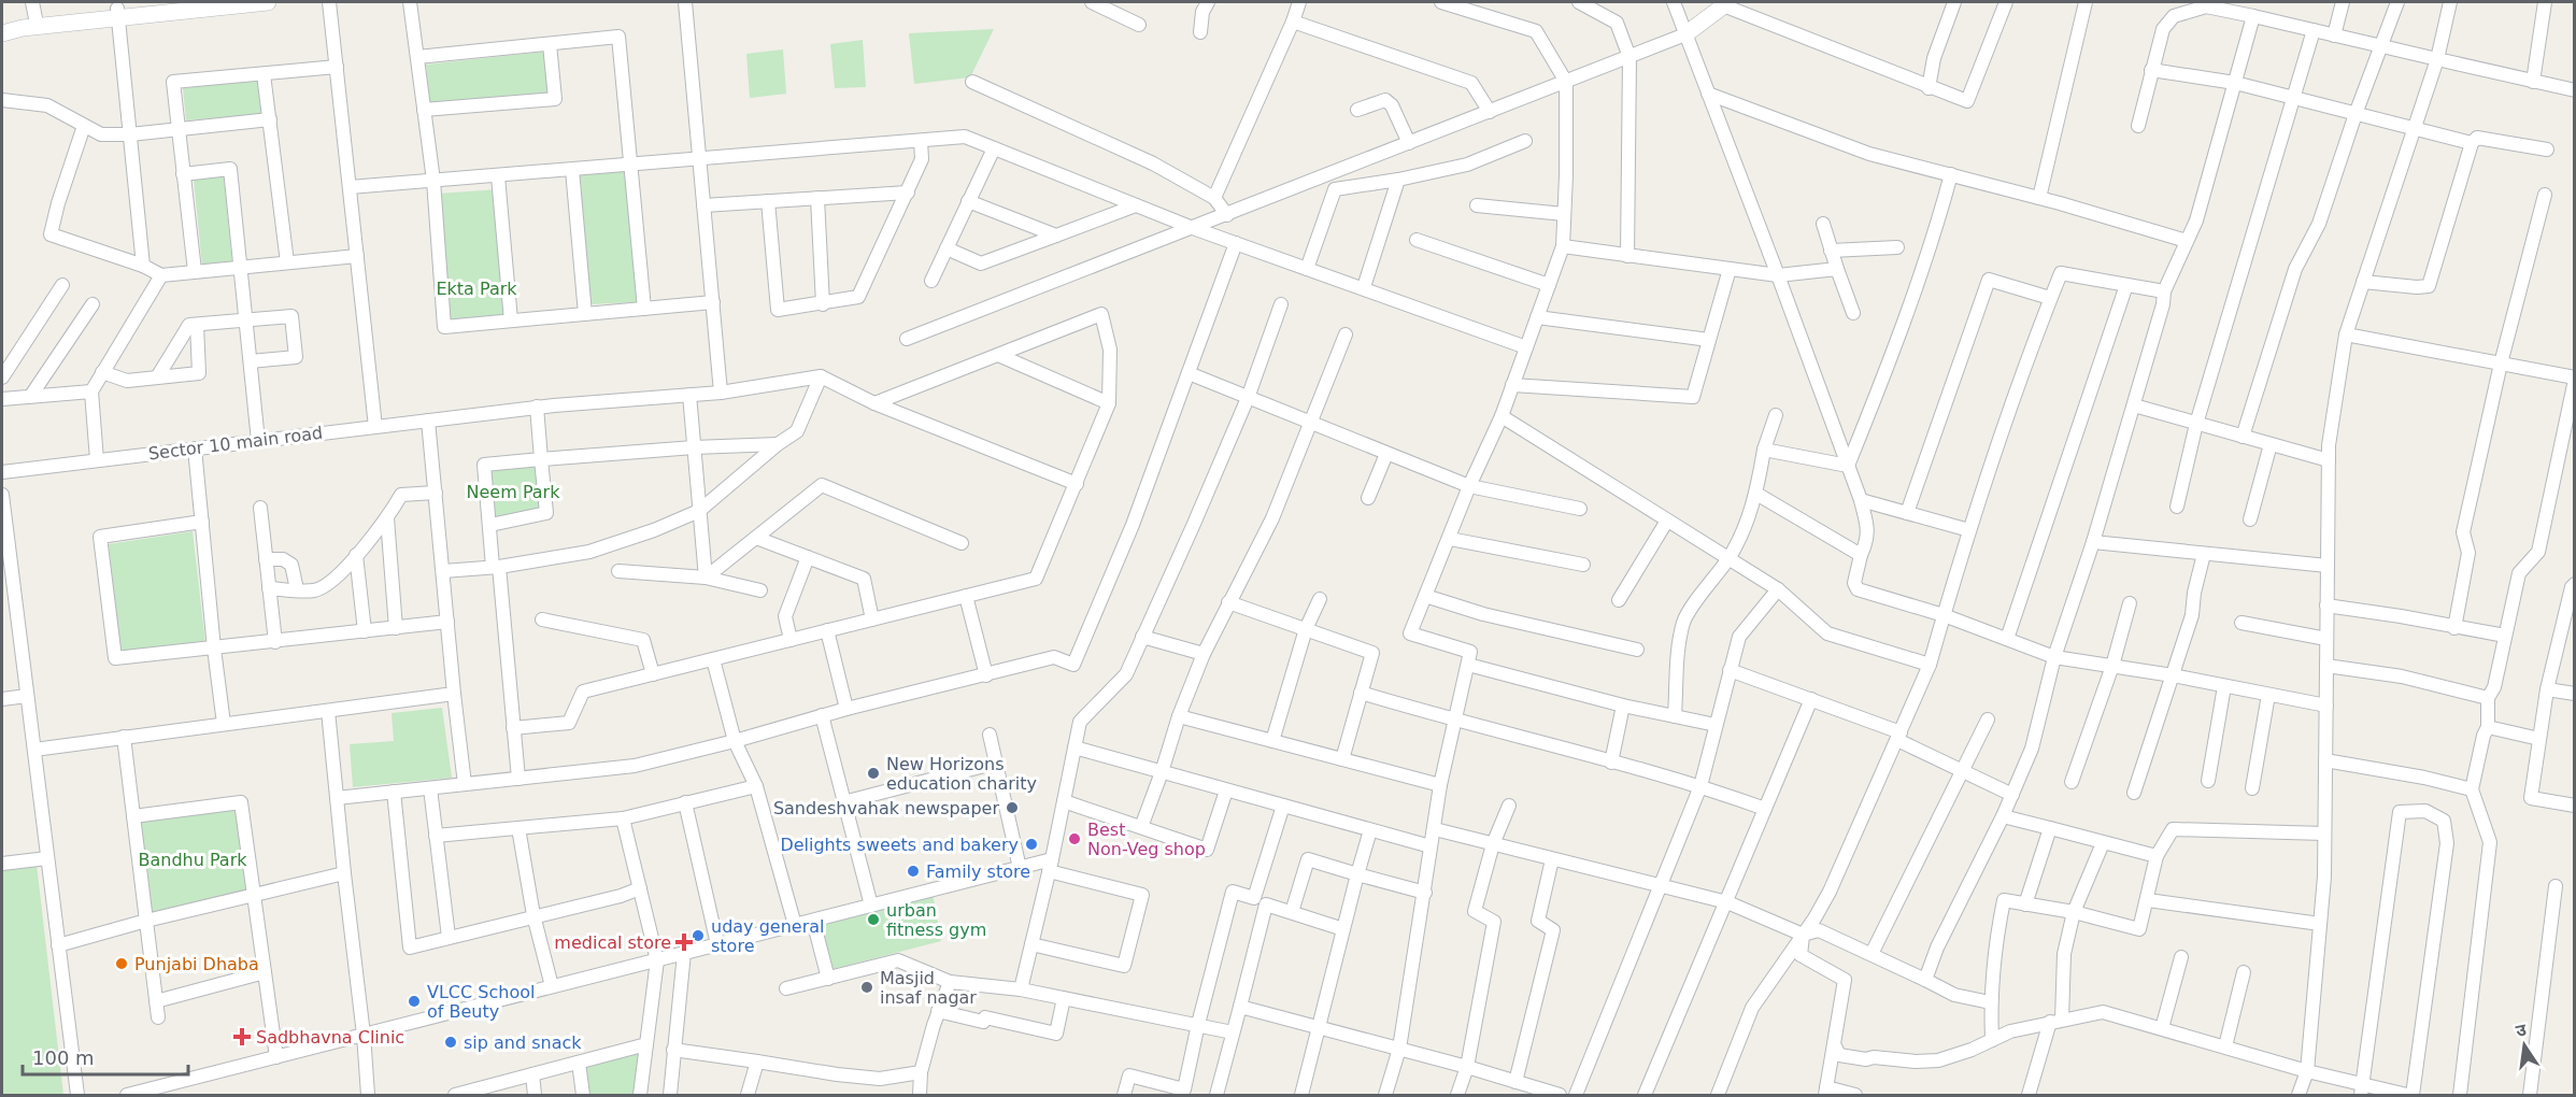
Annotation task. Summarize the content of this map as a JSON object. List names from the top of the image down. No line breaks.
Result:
{"streets":{"street":["Sector 10 main road"]},"parks":["Ekta Park","Neem Park","Bandhu Park"],"places":{"other":["New Horizons education charity","Sandeshvahak newspaper","Best Non-Veg shop","Delights sweets and bakery","Family store","urban fitness gym","uday general store","Punjabi Dhaba","Masjid insaf nagar","VLCC School of Beuty","sip and snack"],"health":["medical store","Sadbhavna Clinic"]},"scale_bar":"100 m","north":"top"}
